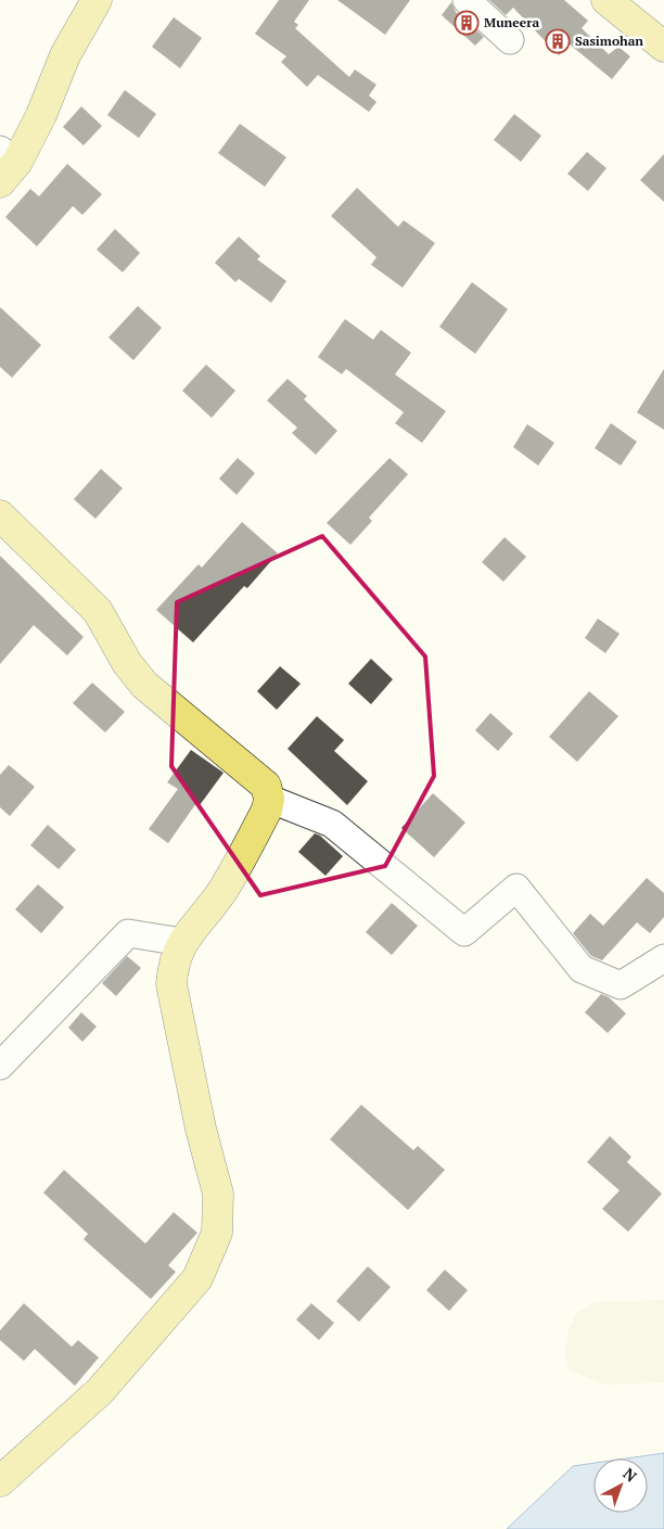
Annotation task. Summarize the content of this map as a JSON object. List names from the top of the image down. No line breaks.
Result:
{"places":{"building":["Muneera","Sasimohan"]},"north":"top right"}
